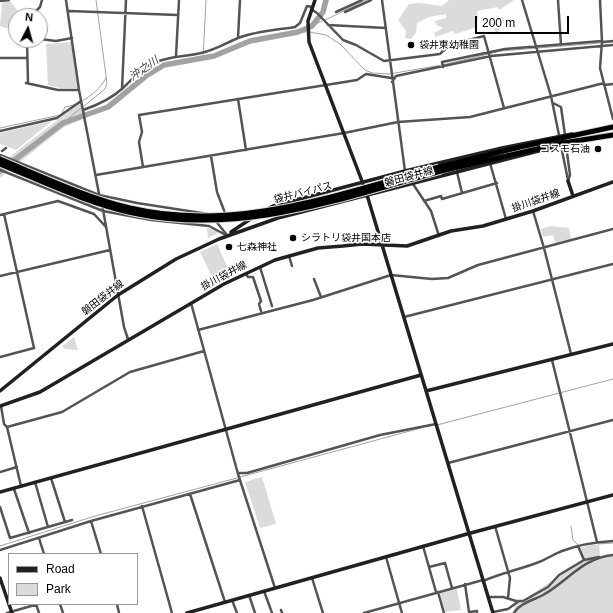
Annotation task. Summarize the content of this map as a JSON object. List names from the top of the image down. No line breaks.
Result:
{"streets":{"highway":["袋井バイパス"],"street":["磐田袋井線","掛川袋井線"]},"crossings":[["磐田袋井線","袋井バイパス"]],"water":["沖之川"],"places":["袋井東幼稚園","コスモ石油","シラトリ袋井国本店","七森神社"],"legend":["Road","Park"],"scale_bar":"200 m","north":"top"}
